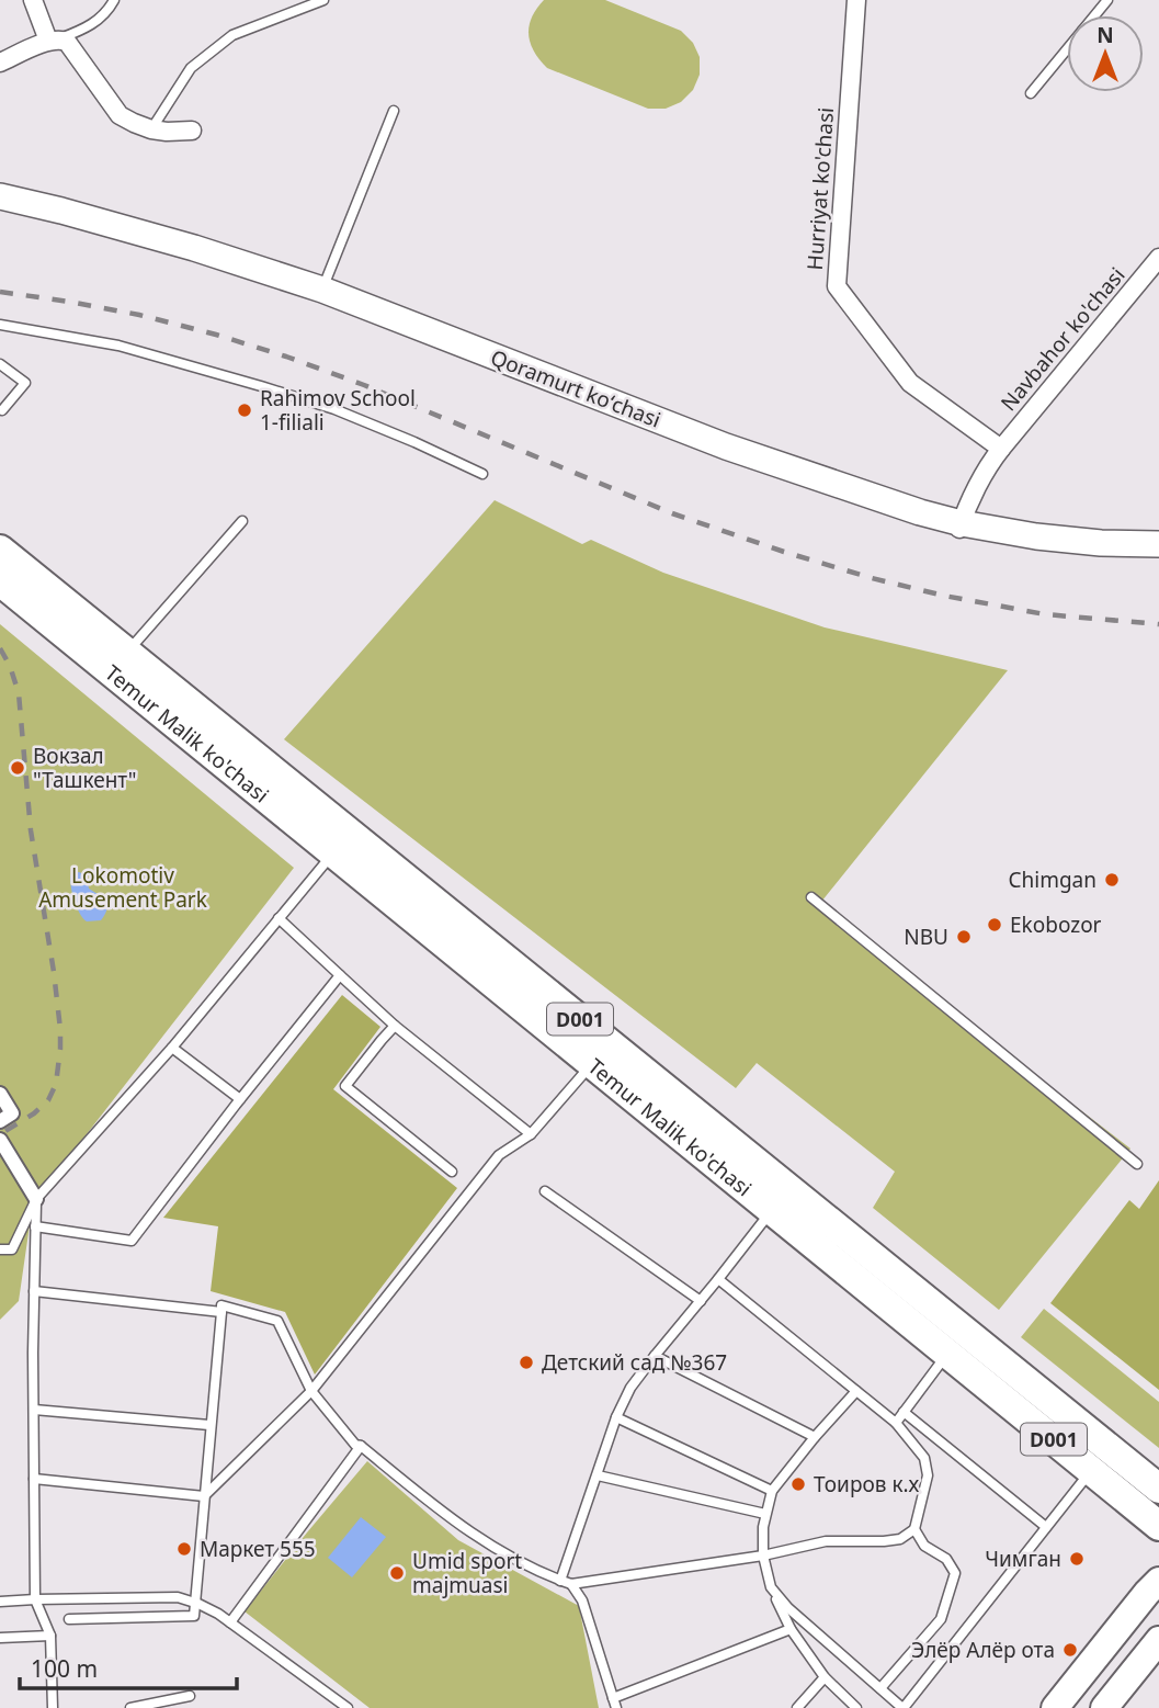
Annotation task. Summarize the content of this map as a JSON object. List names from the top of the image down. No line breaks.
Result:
{"streets":{"highway":["Temur Malik ko'chasi","D001"],"main road":["Qoramurt koʻchasi"],"street":["Hurriyat ko'chasi","Navbahor ko'chasi"]},"crossings":[["Hurriyat ko'chasi","Navbahor ko'chasi"]],"parks":["Lokomotiv Amusement Park"],"places":["Rahimov School 1-filiali","Вокзал \"Ташкент\"","Chimgan","Ekobozor","NBU","Детский сад №367","Тоиров к.х","Маркет 555","Чимган","Umid sport majmuasi","Элёр Алёр ота"],"scale_bar":"100 m","north":"top"}
